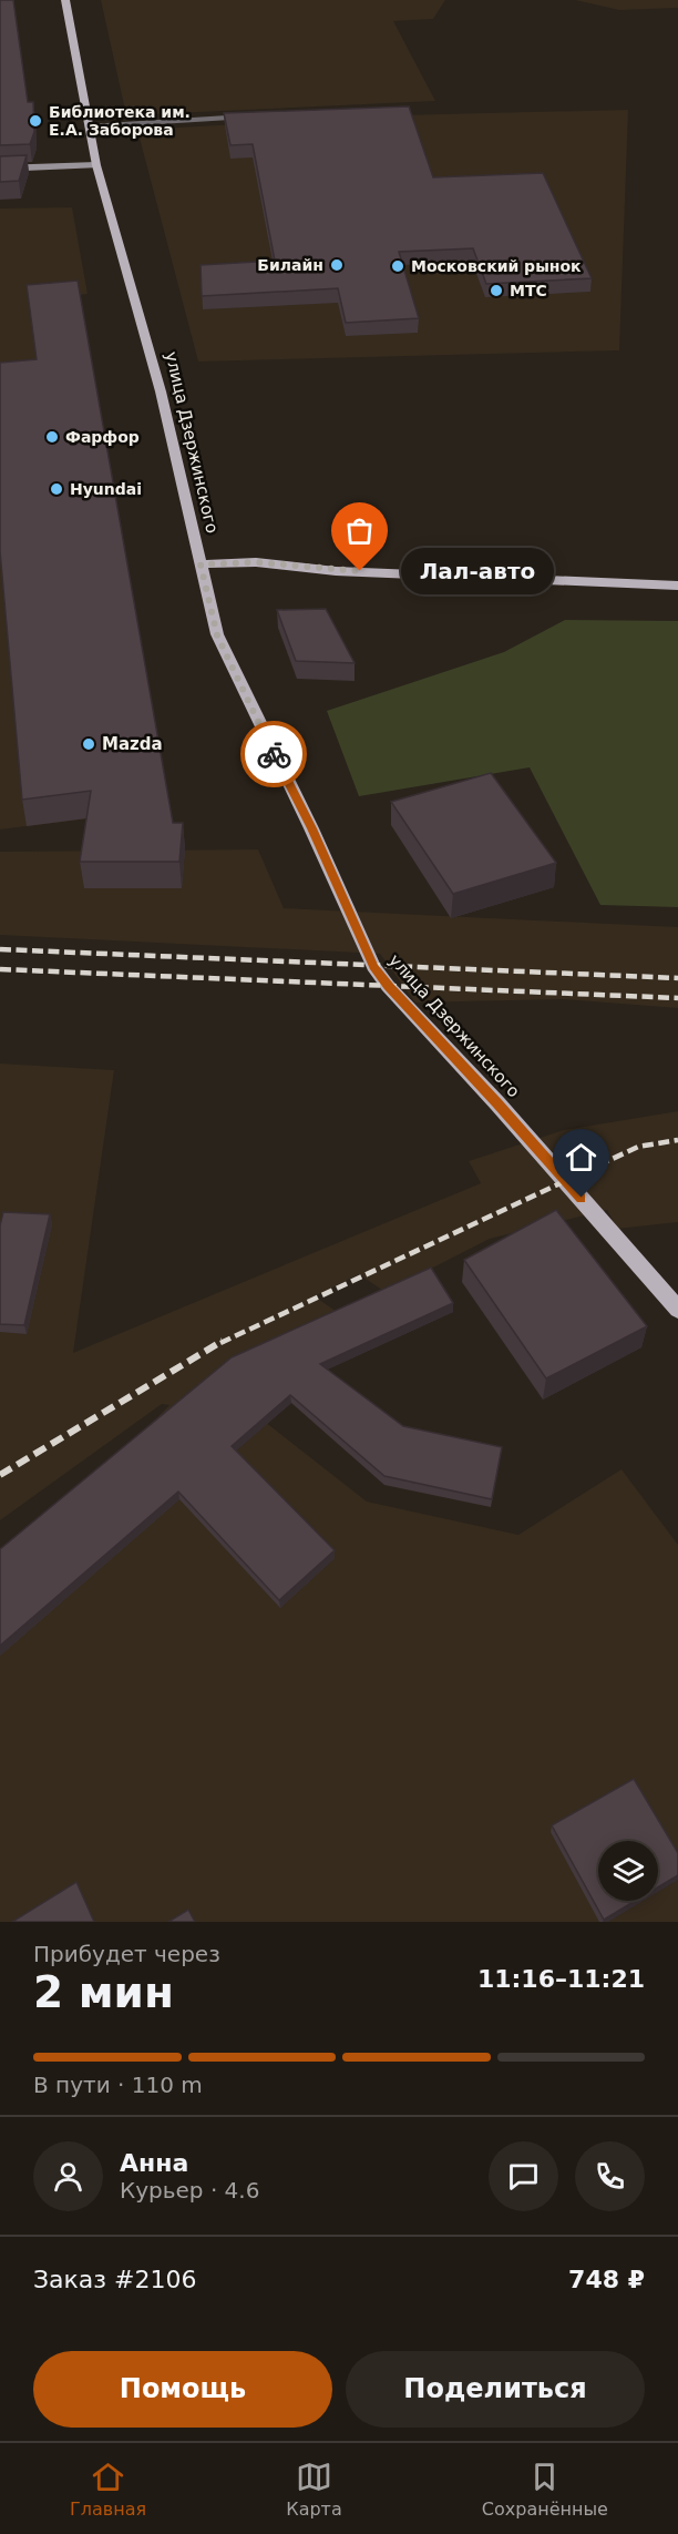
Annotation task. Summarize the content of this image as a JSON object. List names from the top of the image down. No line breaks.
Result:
{"streets":{"main road":["улица Дзержинского"]},"places":["Библиотека им. Е.А. Заборова","Билайн","Московский рынок","МТС","Фарфор","Hyundai","Лал-авто","Mazda"],"page":{"bubble":"Лал-авто","heading":["2 мин","Прибудет через","11:16–11:21"],"panel":["Анна","Курьер · 4.6","Заказ #2106","748 ₽"],"bar":"В пути · 110 m","buttons":["Помощь","Поделиться"],"tabs":["Главная","Карта","Сохранённые"]}}
